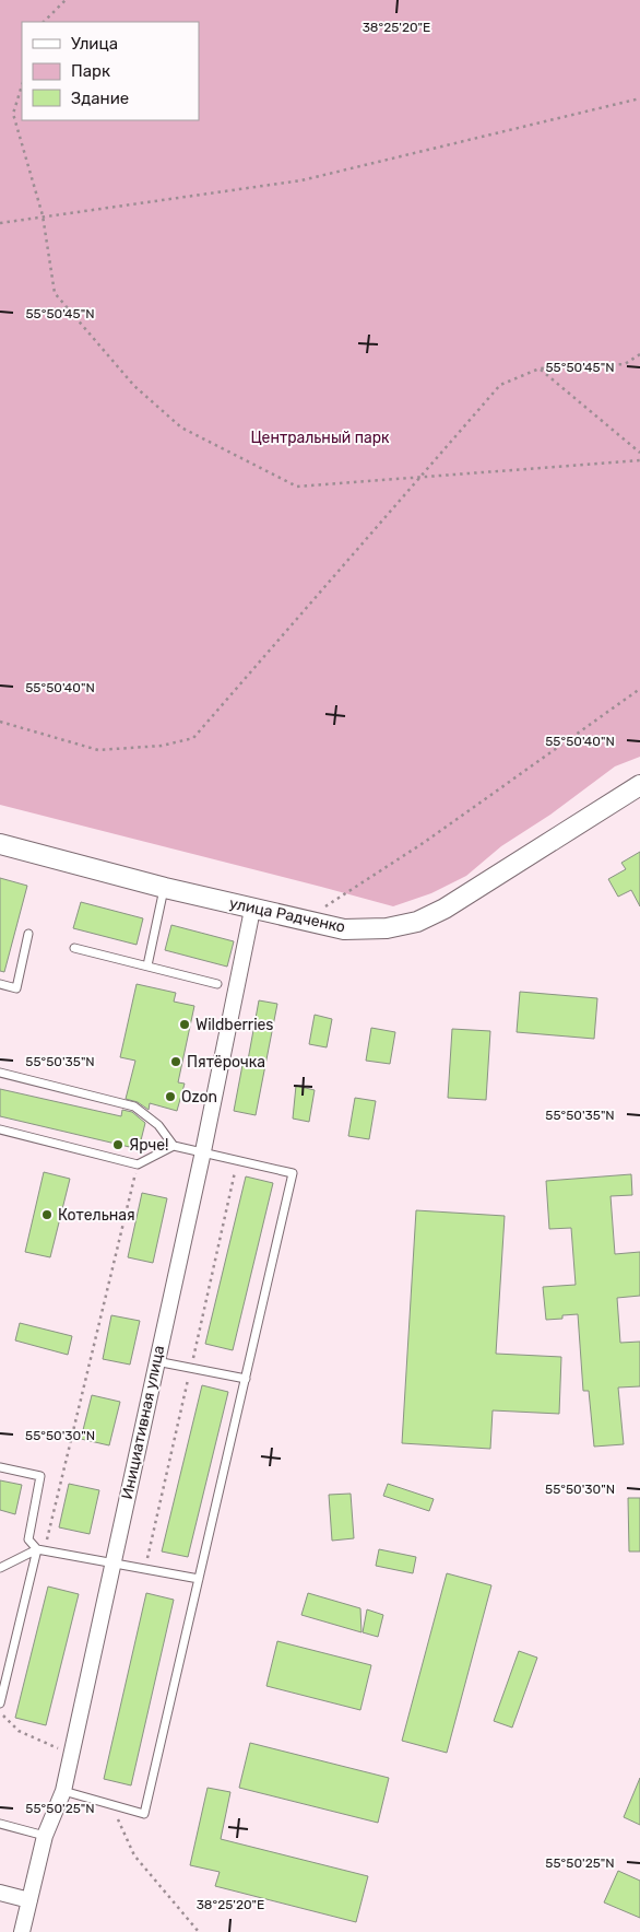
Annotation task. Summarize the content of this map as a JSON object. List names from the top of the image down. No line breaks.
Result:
{"streets":{"street":["улица Радченко","Инициативная улица"]},"crossings":[["улица Радченко","Инициативная улица"]],"parks":["Центральный парк"],"places":["Wildberries","Пятёрочка","Ozon","Ярче!","Котельная"],"legend":["Улица","Парк","Здание"],"coordinates":["38°25'20\"E","55°50'45\"N","55°50'40\"N","55°50'35\"N","55°50'30\"N","55°50'25\"N"]}
